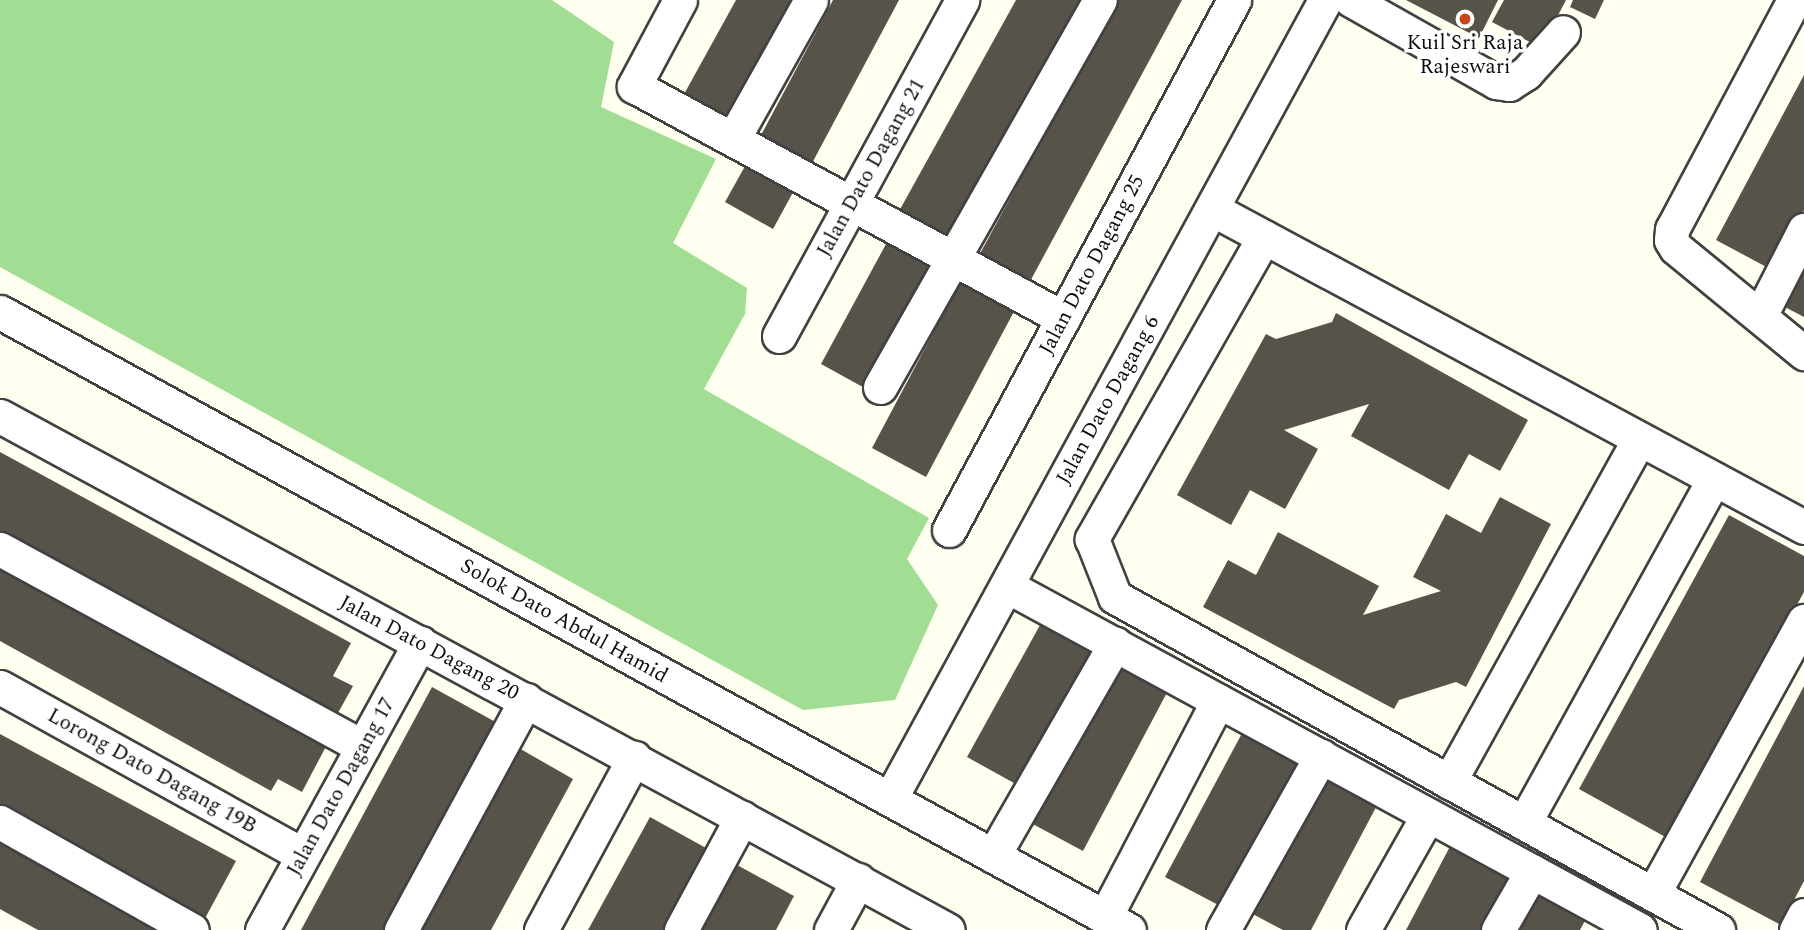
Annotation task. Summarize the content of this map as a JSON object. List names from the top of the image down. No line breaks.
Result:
{"streets":{"street":["Jalan Dato Dagang 21","Jalan Dato Dagang 25","Jalan Dato Dagang 6","Solok Dato Abdul Hamid","Jalan Dato Dagang 20","Lorong Dato Dagang 19B","Jalan Dato Dagang 17"]},"crossings":[["Jalan Dato Dagang 6","Solok Dato Abdul Hamid"],["Jalan Dato Dagang 20","Jalan Dato Dagang 17"],["Lorong Dato Dagang 19B","Jalan Dato Dagang 17"]],"places":["Kuil Sri Raja Rajeswari"]}
